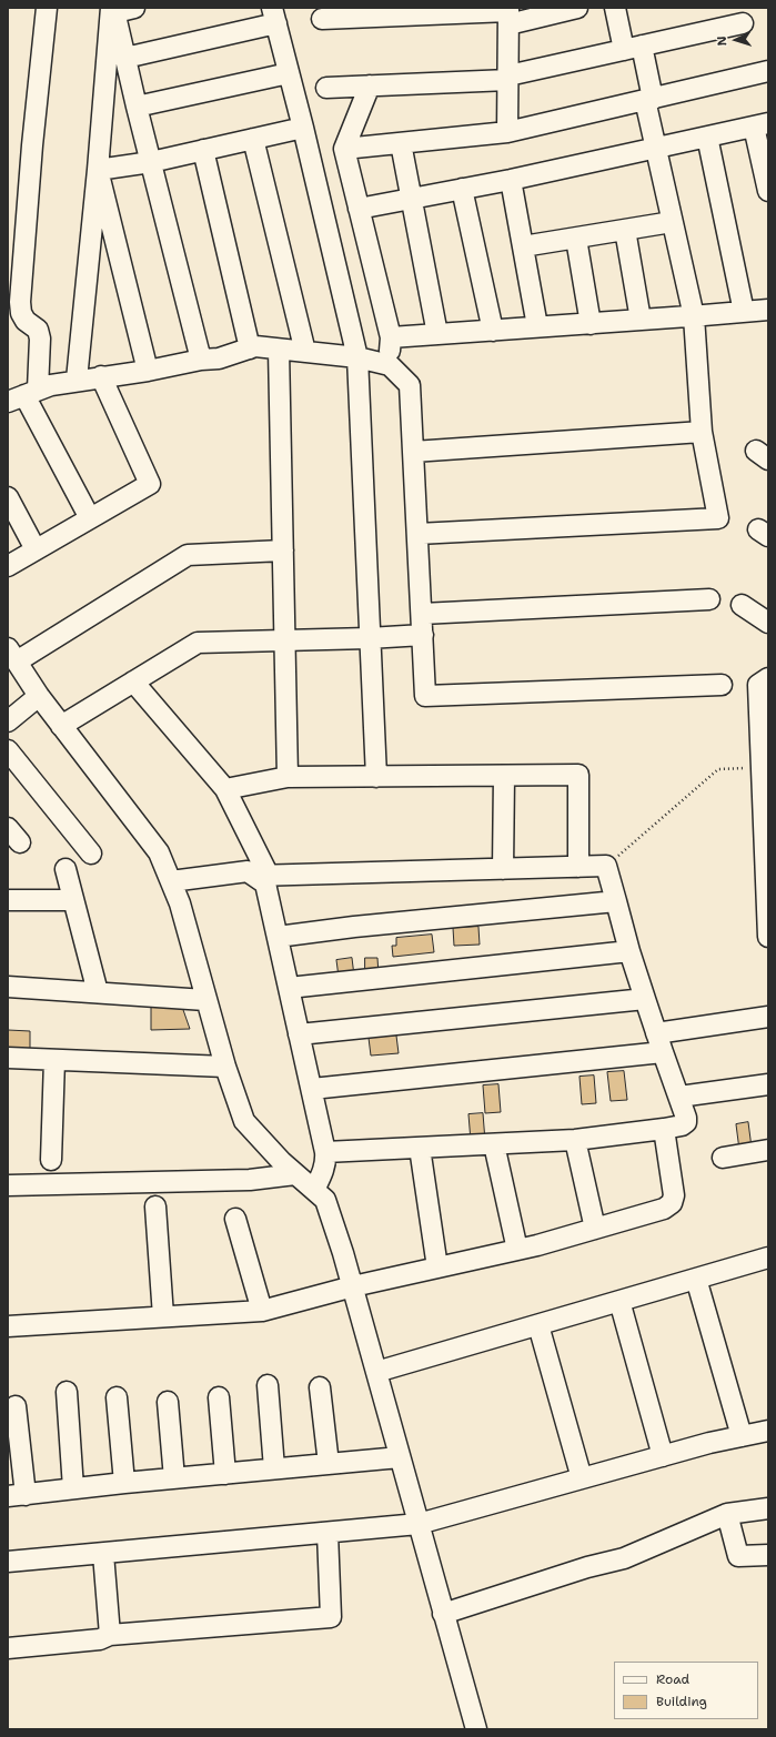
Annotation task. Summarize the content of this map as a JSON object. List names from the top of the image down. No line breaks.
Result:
{"legend":["Road","Building"],"north":"left"}
